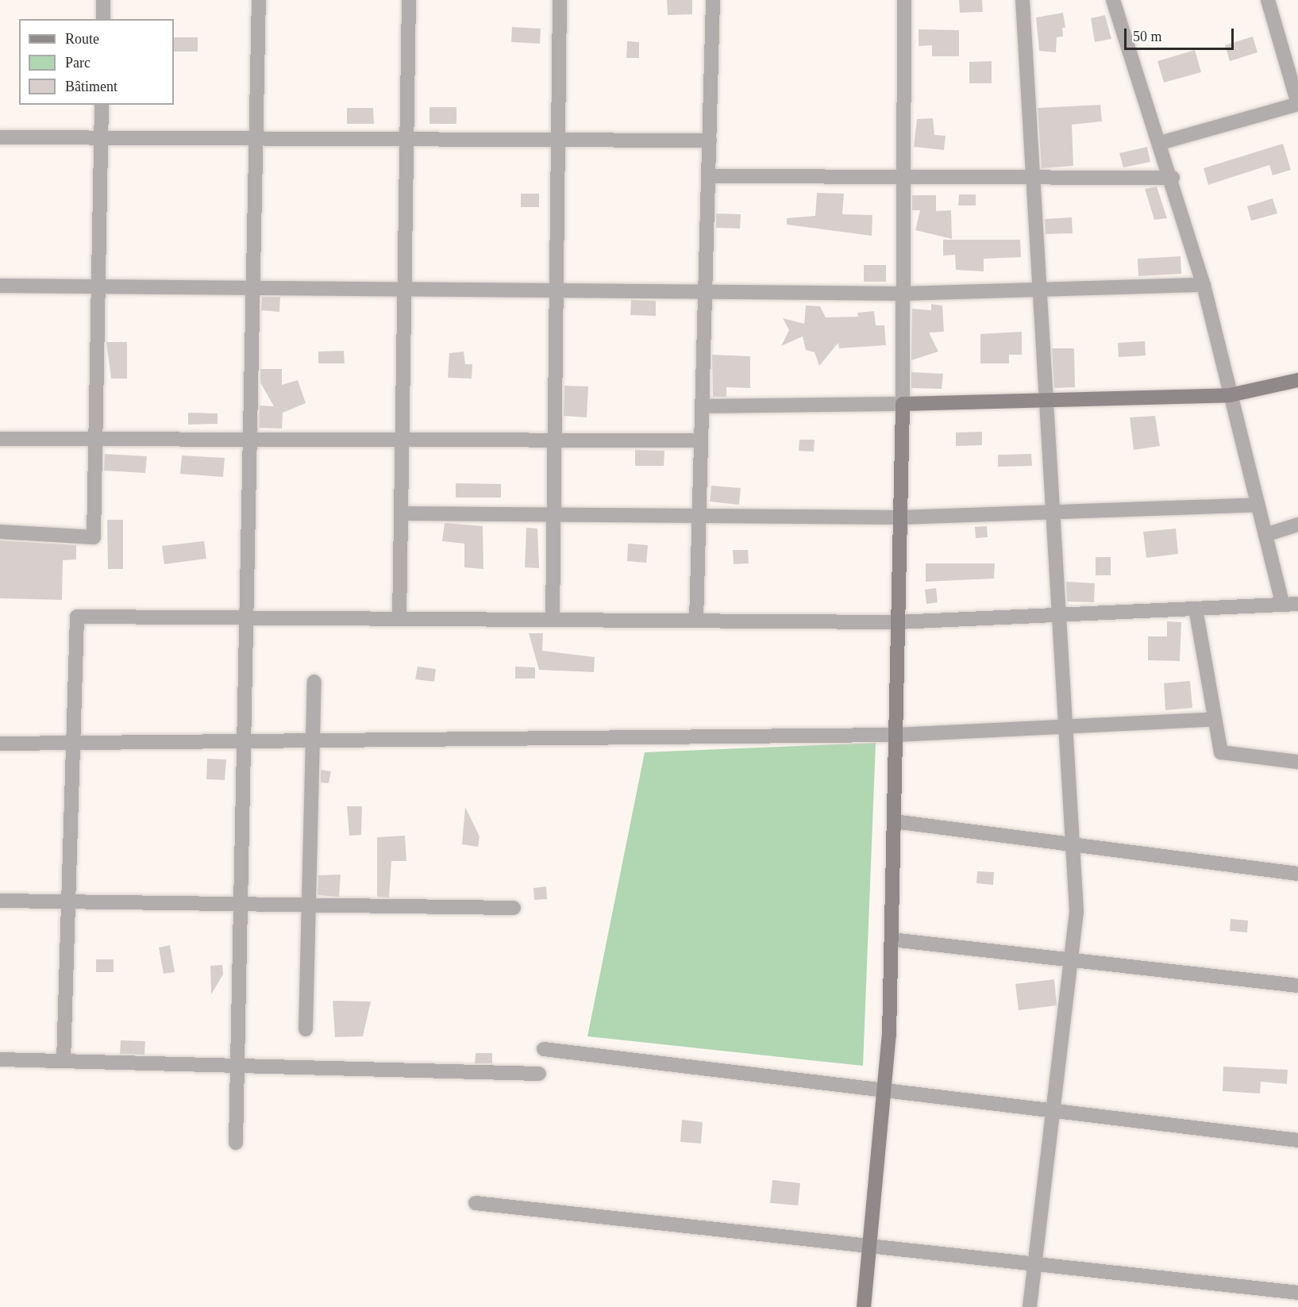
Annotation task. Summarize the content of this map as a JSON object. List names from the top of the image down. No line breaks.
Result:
{"legend":["Route","Parc","Bâtiment"],"scale_bar":"50 m"}
